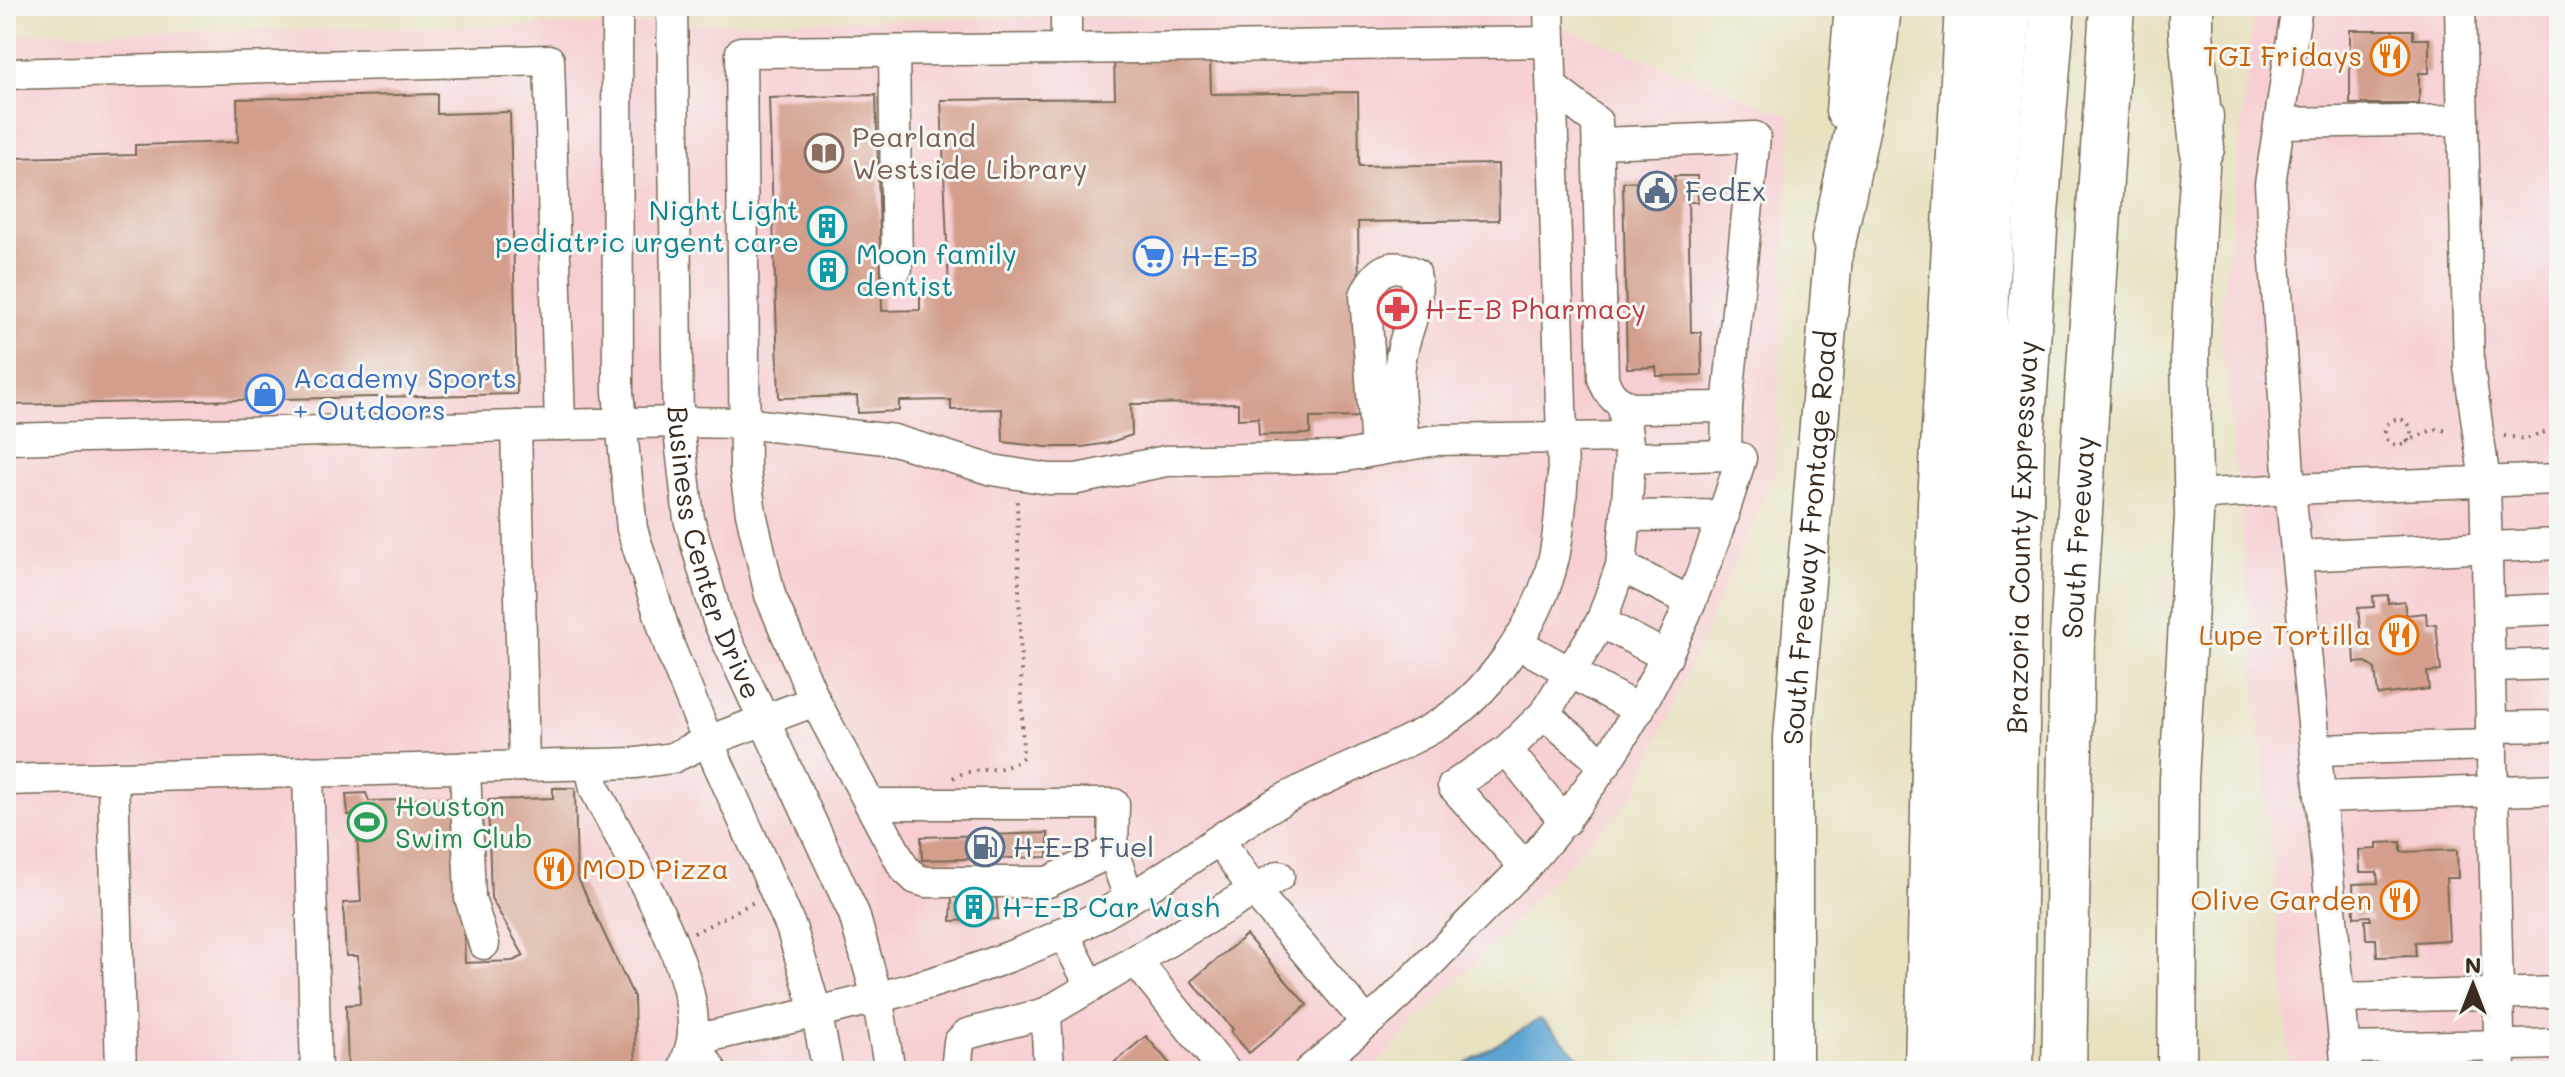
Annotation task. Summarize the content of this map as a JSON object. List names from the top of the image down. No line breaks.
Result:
{"streets":{"highway":["Brazoria County Expressway","South Freeway"],"main road":["South Freeway Frontage Road"],"street":["Business Center Drive"]},"places":{"restaurant":["TGI Fridays","Lupe Tortilla","MOD Pizza","Olive Garden"],"library":["Pearland Westside Library"],"public building":["FedEx"],"building":["Night Light pediatric urgent care","Moon family dentist","H-E-B Car Wash"],"supermarket":["H-E-B"],"pharmacy":["H-E-B Pharmacy"],"shop":["Academy Sports + Outdoors"],"sports":["Houston Swim Club"],"fuel station":["H-E-B Fuel"]},"north":"top"}
